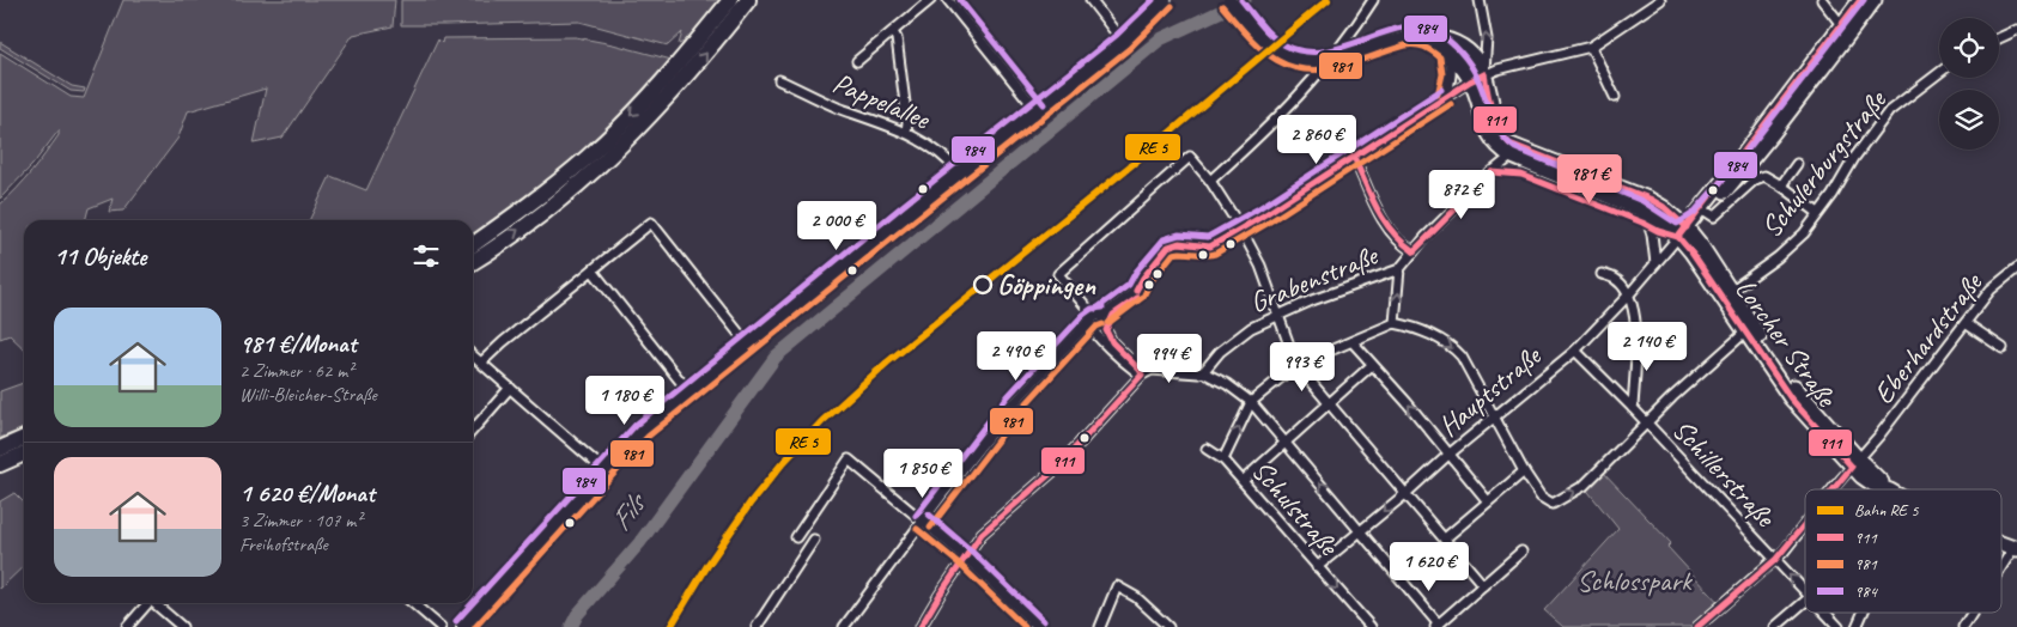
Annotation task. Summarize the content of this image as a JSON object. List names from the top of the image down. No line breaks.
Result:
{"streets":{"main road":["Lorcher Straße"],"street":["Pappelallee","Schulerburgstraße","Grabenstraße","Eberhardstraße","Hauptstraße","Schillerstraße","Schulstraße"]},"crossings":[["Schulerburgstraße","Lorcher Straße"],["Eberhardstraße","Lorcher Straße"],["Eberhardstraße","Schillerstraße"],["Lorcher Straße","Hauptstraße"],["Hauptstraße","Schillerstraße"],["Hauptstraße","Schulstraße"]],"water":["Fils"],"parks":["Schlosspark"],"places":["Göppingen"],"lines":["transit line 911","transit line 984","transit line 981"],"legend":["Bahn RE 5","911","981","984"],"page":{"price":["2 860 €","981 €","872 €","2 000 €","2 140 €","2 490 €","994 €","993 €","1 180 €","1 850 €","1 620 €"],"heading":"11 Objekte","list":[{"name":"981 €/Monat","note":"2 Zimmer · 62 m² · Willi-Bleicher-Straße"},{"name":"1 620 €/Monat","note":"3 Zimmer · 107 m² · Freihofstraße"}]}}
